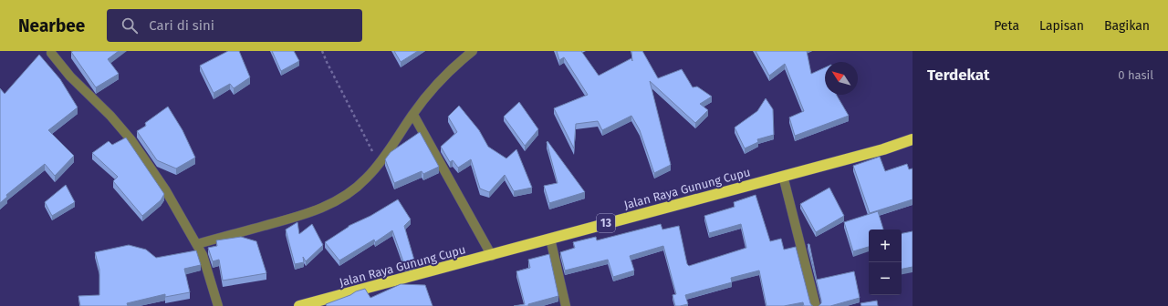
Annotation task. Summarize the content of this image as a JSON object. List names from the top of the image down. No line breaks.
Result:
{"streets":{"highway":["Jalan Raya Gunung Cupu","13"]},"north":"top left","page":{"header":"Nearbee","search":"Cari di sini","nav":["Peta","Lapisan","Bagikan"],"heading":["Terdekat","0 hasil"],"map_buttons":["+","−"]}}
